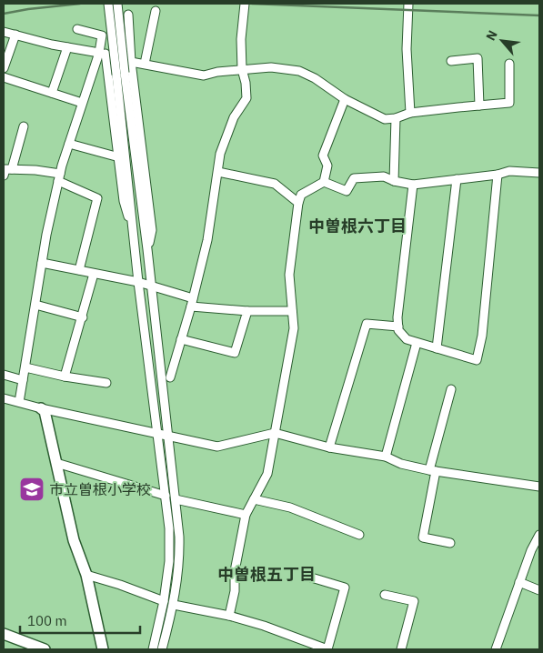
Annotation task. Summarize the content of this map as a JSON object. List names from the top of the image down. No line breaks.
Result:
{"districts":["中曽根六丁目","中曽根五丁目"],"places":{"school or university":["市立曽根小学校"]},"scale_bar":"100 m","north":"top left"}
